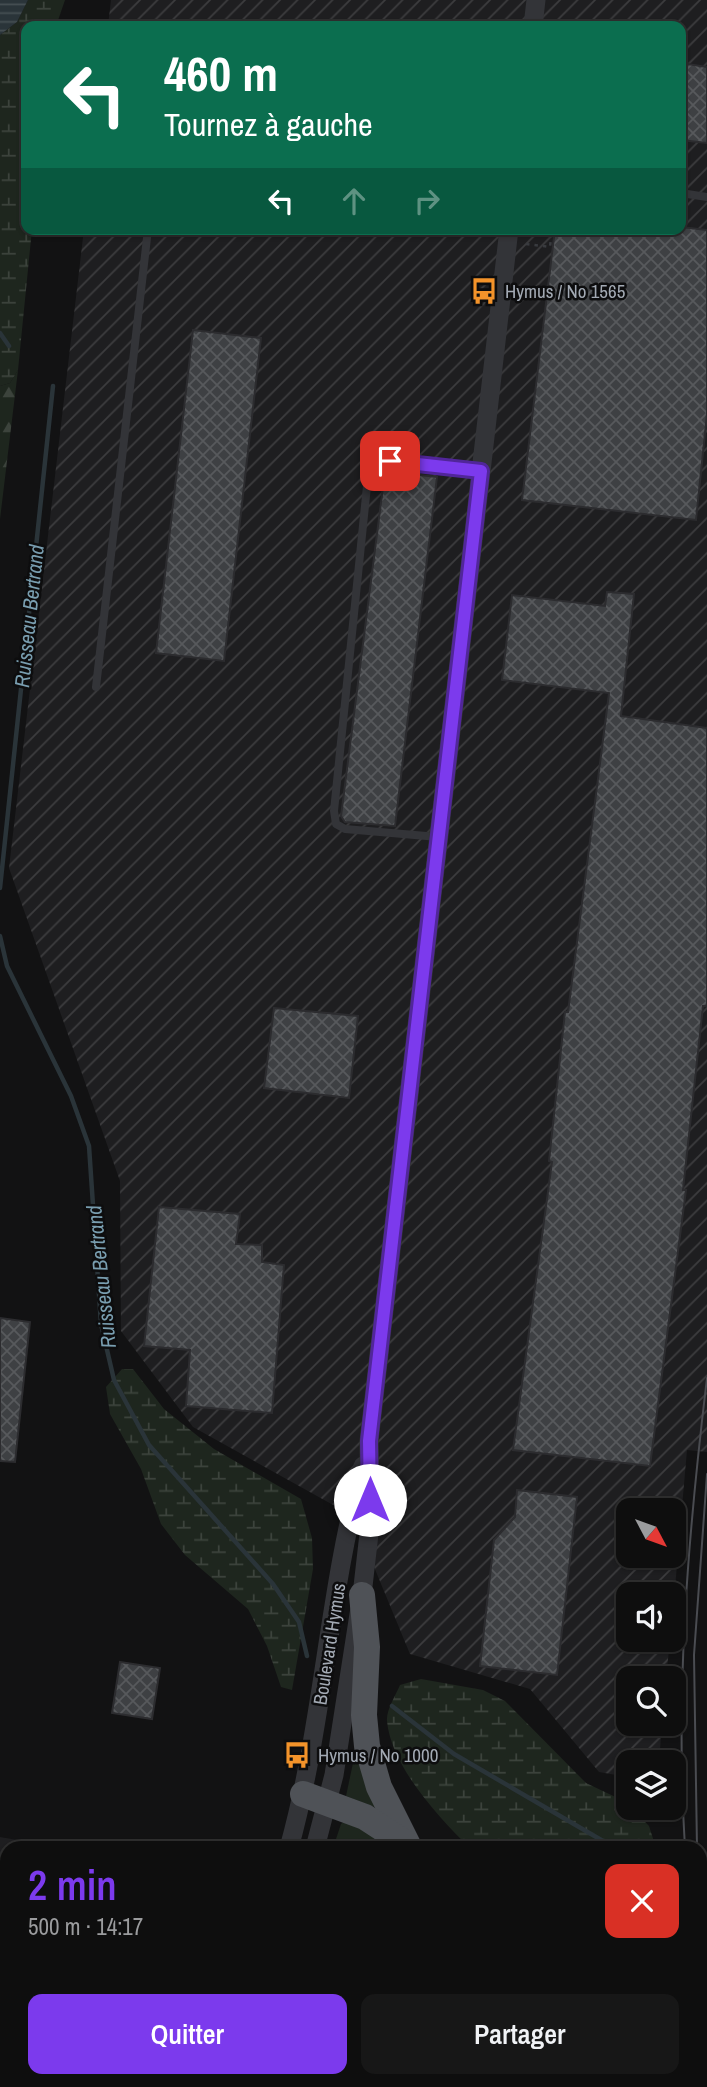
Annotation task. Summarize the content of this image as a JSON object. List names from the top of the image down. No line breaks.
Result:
{"streets":{"street":["Boulevard Hymus"]},"water":["Ruisseau Bertrand"],"places":{"bus stop":["Hymus / No 1565","Hymus / No 1000"]},"north":"bottom right","page":{"turn":["460 m","Tournez à gauche"],"heading":["2 min","500 m · 14:17"],"buttons":["Quitter","Partager"]}}
